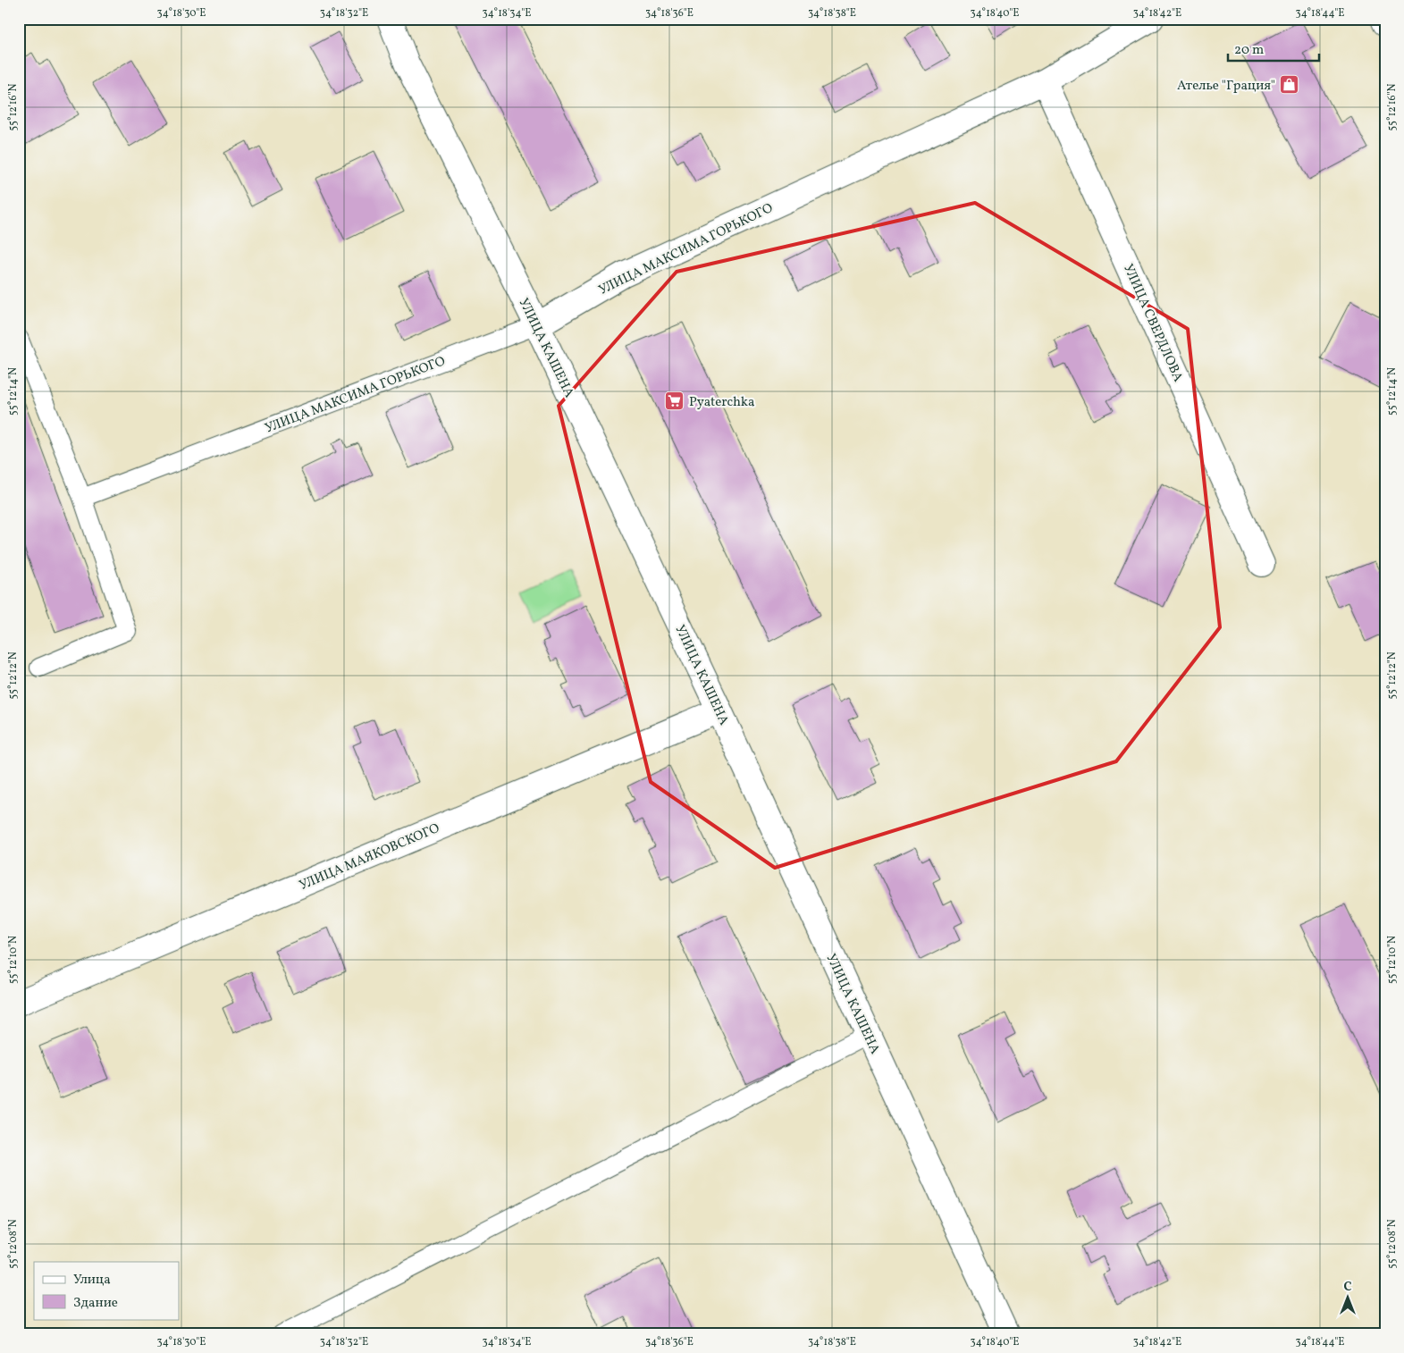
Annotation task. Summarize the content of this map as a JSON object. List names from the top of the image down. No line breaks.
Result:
{"streets":{"street":["УЛИЦА МАКСИМА ГОРЬКОГО","УЛИЦА СВЕРДЛОВА","УЛИЦА КАШЕНА","УЛИЦА МАЯКОВСКОГО"]},"crossings":[["УЛИЦА МАКСИМА ГОРЬКОГО","УЛИЦА СВЕРДЛОВА"],["УЛИЦА МАКСИМА ГОРЬКОГО","УЛИЦА КАШЕНА"],["УЛИЦА КАШЕНА","УЛИЦА МАЯКОВСКОГО"]],"places":{"shop":["Ателье \"Грация\""],"supermarket":["Pyaterchka"]},"legend":["Улица","Здание"],"scale_bar":"20 m","north":"top","coordinates":["34°18'30\"E","34°18'32\"E","34°18'34\"E","34°18'36\"E","34°18'38\"E","34°18'40\"E","34°18'42\"E","34°18'44\"E","55°12'16\"N","55°12'14\"N","55°12'12\"N","55°12'10\"N","55°12'08\"N"]}
